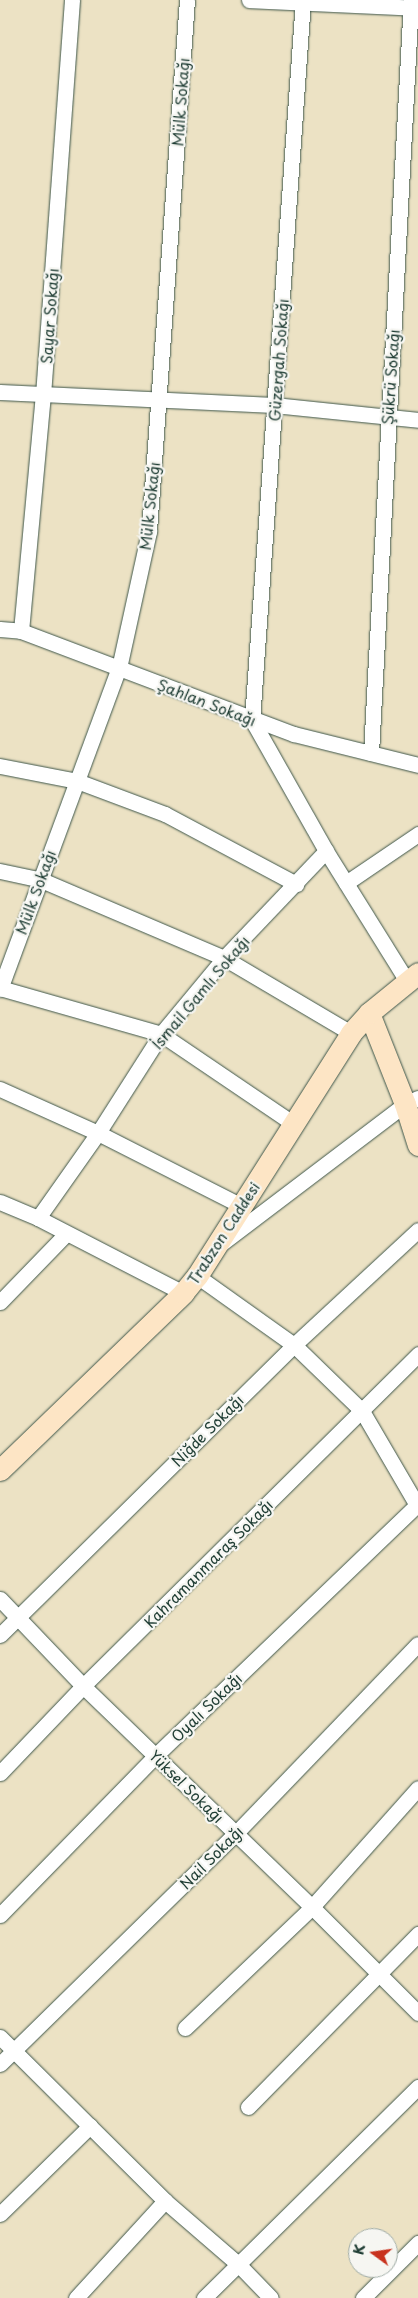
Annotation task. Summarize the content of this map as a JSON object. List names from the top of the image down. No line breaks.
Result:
{"streets":{"main road":["Trabzon Caddesi"],"street":["Mülk Sokağı","Sayar Sokağı","Güzergah Sokağı","Şükrü Sokağı","Şahlan Sokağı","İsmail Gamlı Sokağı","Niğde Sokağı","Kahramanmaraş Sokağı","Oyalı Sokağı","Yüksel Sokağı","Nail Sokağı"]},"crossings":[["Mülk Sokağı","Şahlan Sokağı"],["Sayar Sokağı","Şahlan Sokağı"],["Güzergah Sokağı","Şahlan Sokağı"],["Şükrü Sokağı","Şahlan Sokağı"],["Niğde Sokağı","Yüksel Sokağı"],["Kahramanmaraş Sokağı","Yüksel Sokağı"],["Oyalı Sokağı","Yüksel Sokağı"],["Yüksel Sokağı","Nail Sokağı"]],"north":"left"}
